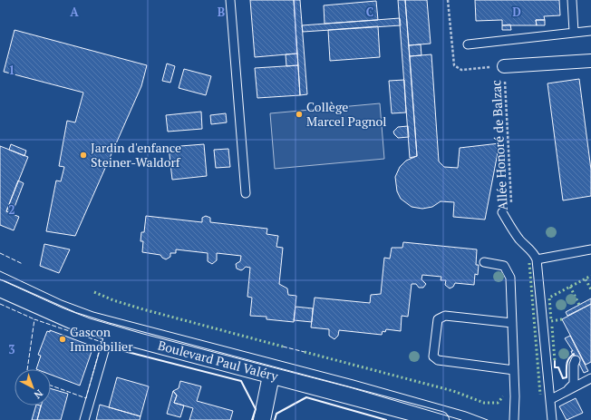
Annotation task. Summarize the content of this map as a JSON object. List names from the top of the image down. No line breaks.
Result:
{"streets":{"street":["Boulevard Paul Valéry"],"path":["Allée Honoré de Balzac"]},"places":["Collège Marcel Pagnol","Jardin d'enfance Steiner-Waldorf","Gascon Immobilier"],"north":"bottom right","grid":{"columns":["A","B","C","D"],"rows":["1","2","3"]}}
